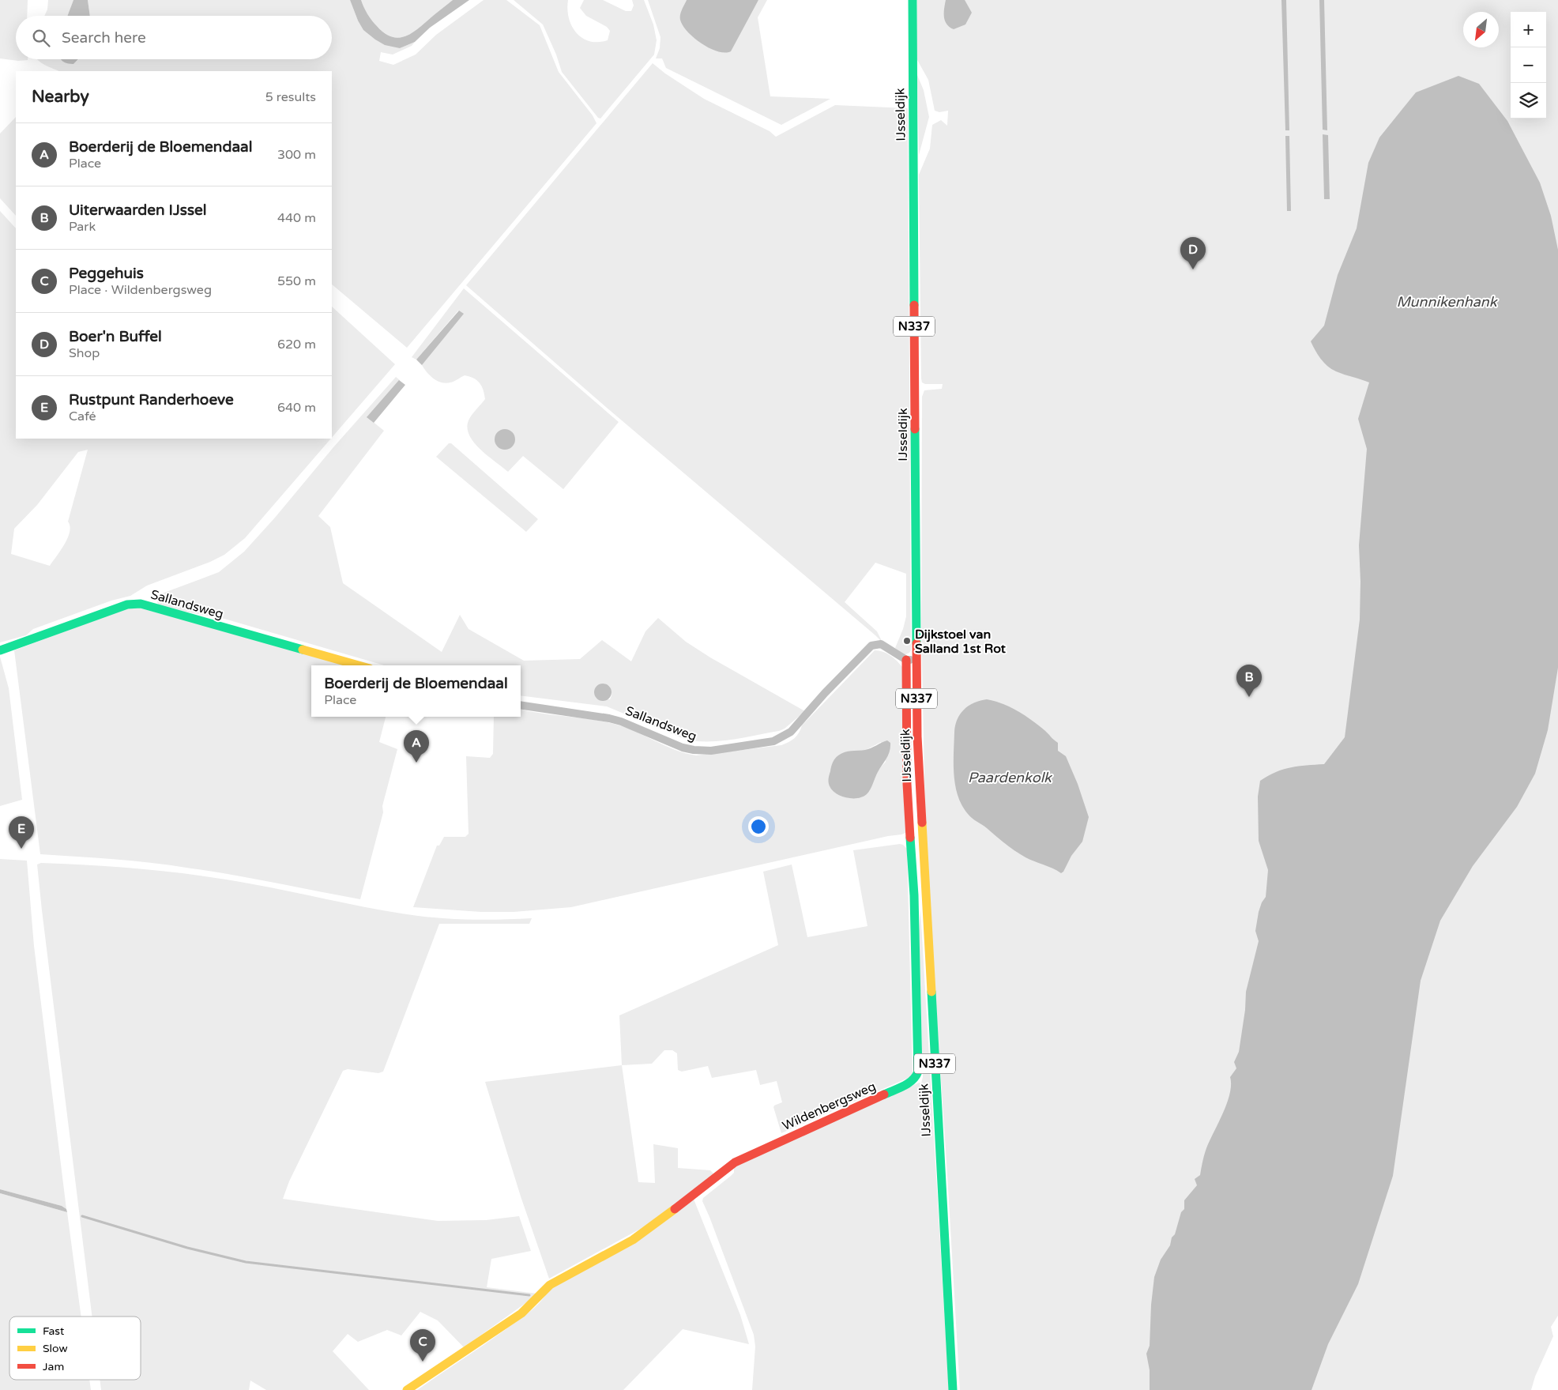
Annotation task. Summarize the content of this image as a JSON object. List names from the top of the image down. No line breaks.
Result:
{"streets":{"street":["IJsseldijk","N337","Sallandsweg","Wildenbergsweg"]},"crossings":[["IJsseldijk","Sallandsweg"],["Sallandsweg","Wildenbergsweg"]],"water":["Munnikenhank","Paardenkolk"],"places":["Dijkstoel van Salland 1st Rot"],"legend":["Fast","Slow","Jam"],"north":"bottom left","page":{"map_buttons":["+","−"],"search":"Search here","heading":["Nearby","5 results"],"list":[{"mark":"A","name":"Boerderij de Bloemendaal","note":"Place","value":"300 m"},{"mark":"B","name":"Uiterwaarden IJssel","note":"Park","value":"440 m"},{"mark":"C","name":"Peggehuis","note":"Place · Wildenbergsweg","value":"550 m"},{"mark":"D","name":"Boer'n Buffel","note":"Shop","value":"620 m"},{"mark":"E","name":"Rustpunt Randerhoeve","note":"Café","value":"640 m"}],"pins":["D","B","A","E","C"],"popup":["Boerderij de Bloemendaal","Place"]}}
